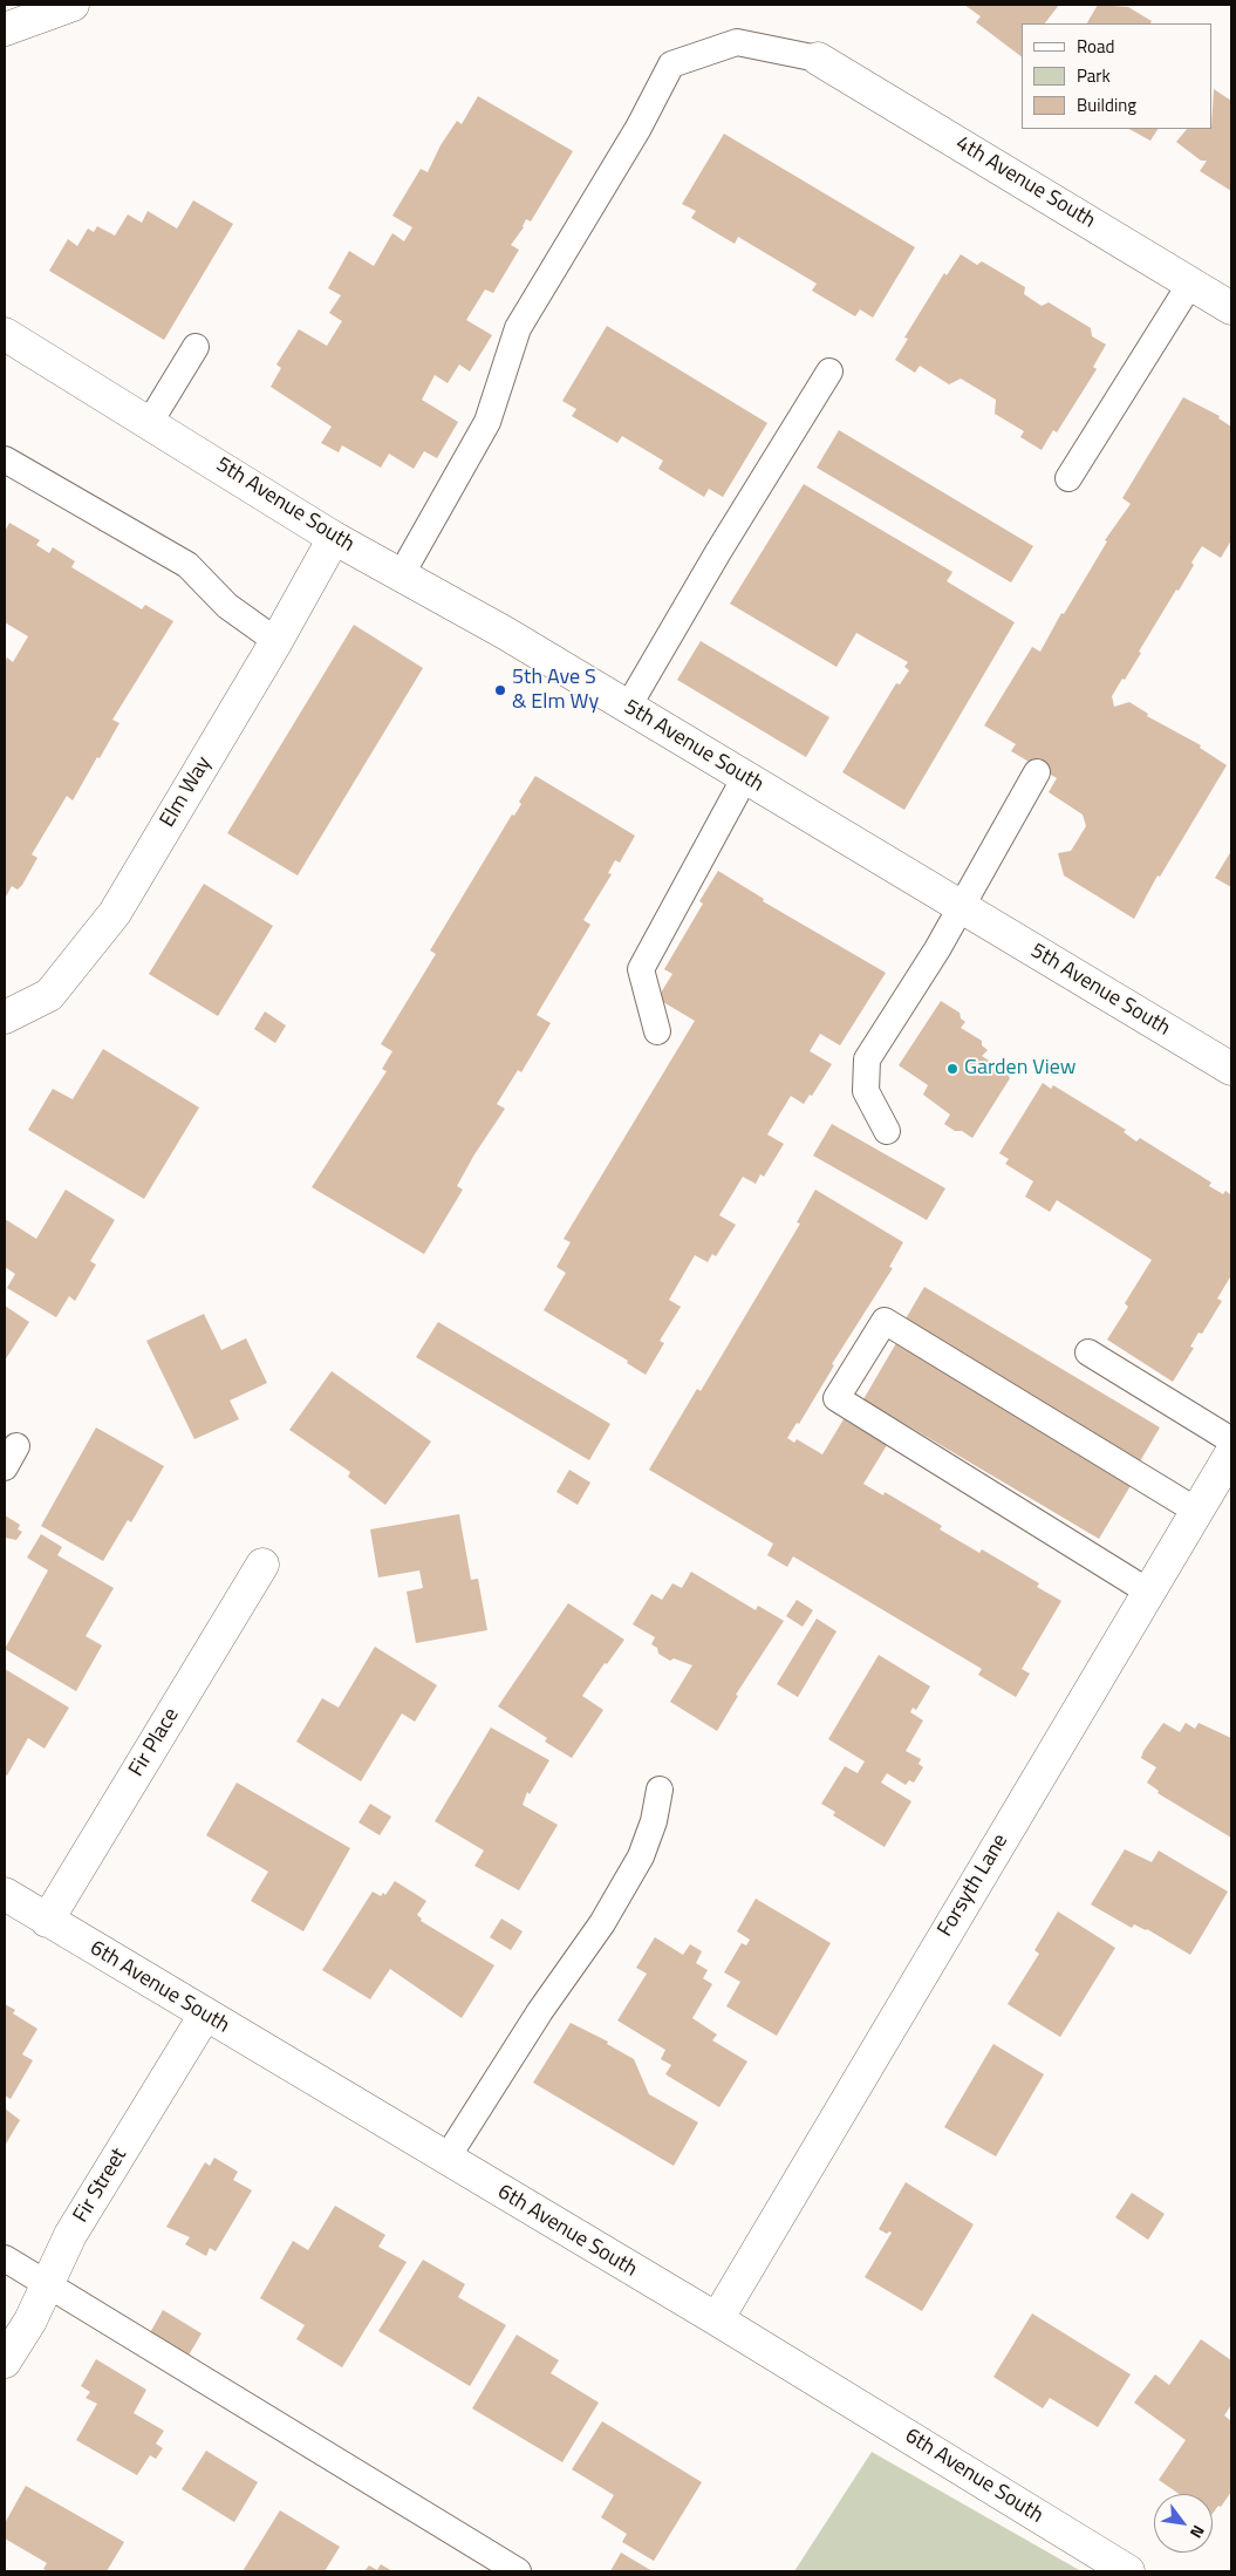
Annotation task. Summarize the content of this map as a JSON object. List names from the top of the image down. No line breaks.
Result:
{"streets":{"street":["4th Avenue South","5th Avenue South","Elm Way","Fir Place","Forsyth Lane","6th Avenue South","Fir Street"]},"crossings":[["5th Avenue South","Elm Way"],["Fir Place","6th Avenue South"],["Forsyth Lane","6th Avenue South"],["6th Avenue South","Fir Street"]],"places":["5th Ave S & Elm Wy","Garden View"],"legend":["Road","Park","Building"],"north":"bottom right"}
